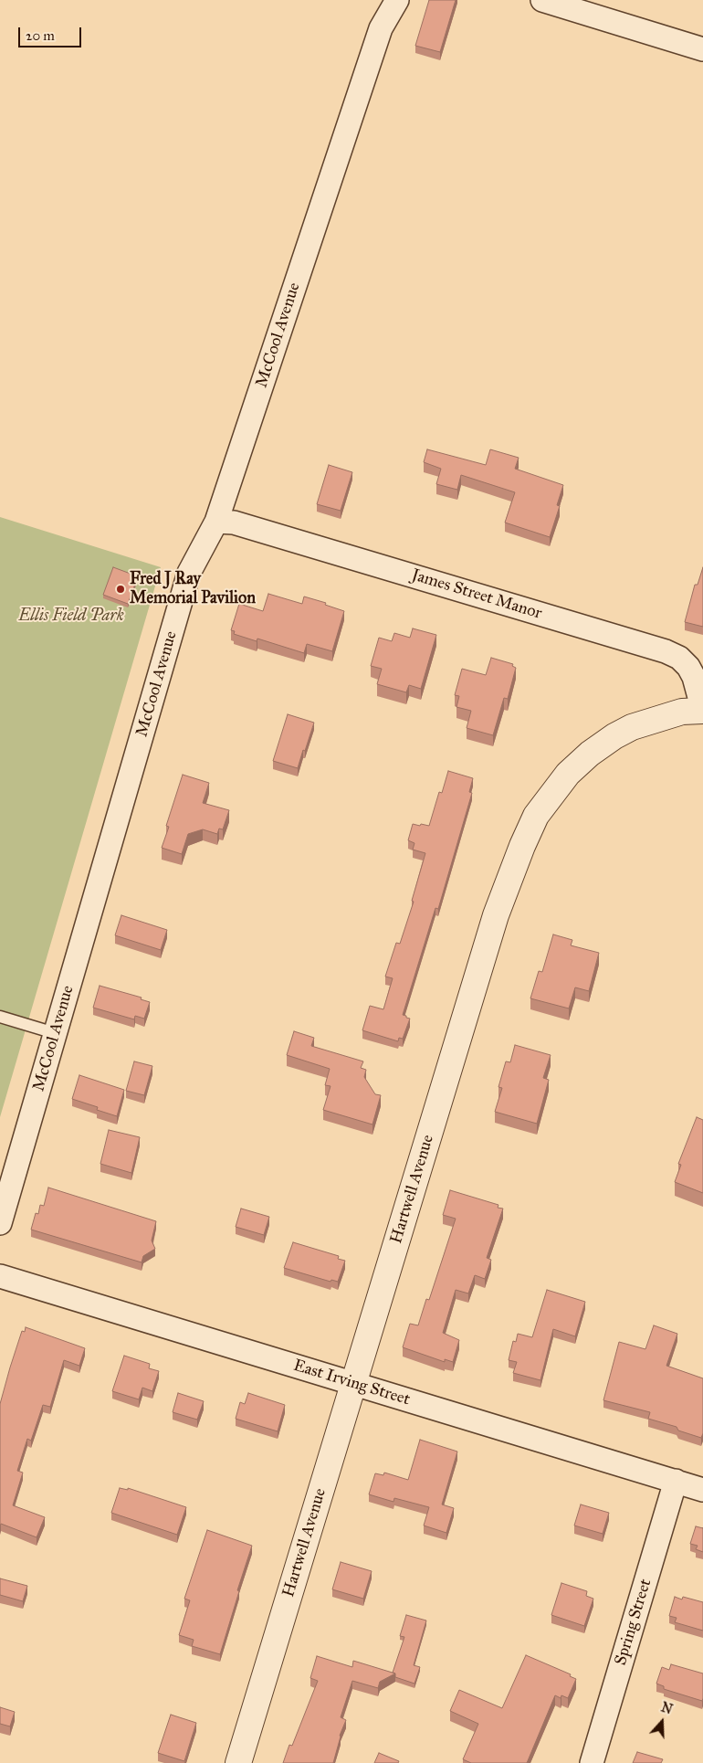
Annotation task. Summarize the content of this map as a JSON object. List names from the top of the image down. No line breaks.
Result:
{"streets":{"street":["McCool Avenue","James Street Manor","Hartwell Avenue","East Irving Street","Spring Street"]},"crossings":[["McCool Avenue","James Street Manor"],["James Street Manor","Hartwell Avenue"],["Hartwell Avenue","East Irving Street"],["East Irving Street","Spring Street"]],"parks":["Ellis Field Park"],"places":["Fred J Ray Memorial Pavilion"],"scale_bar":"20 m","north":"top"}
